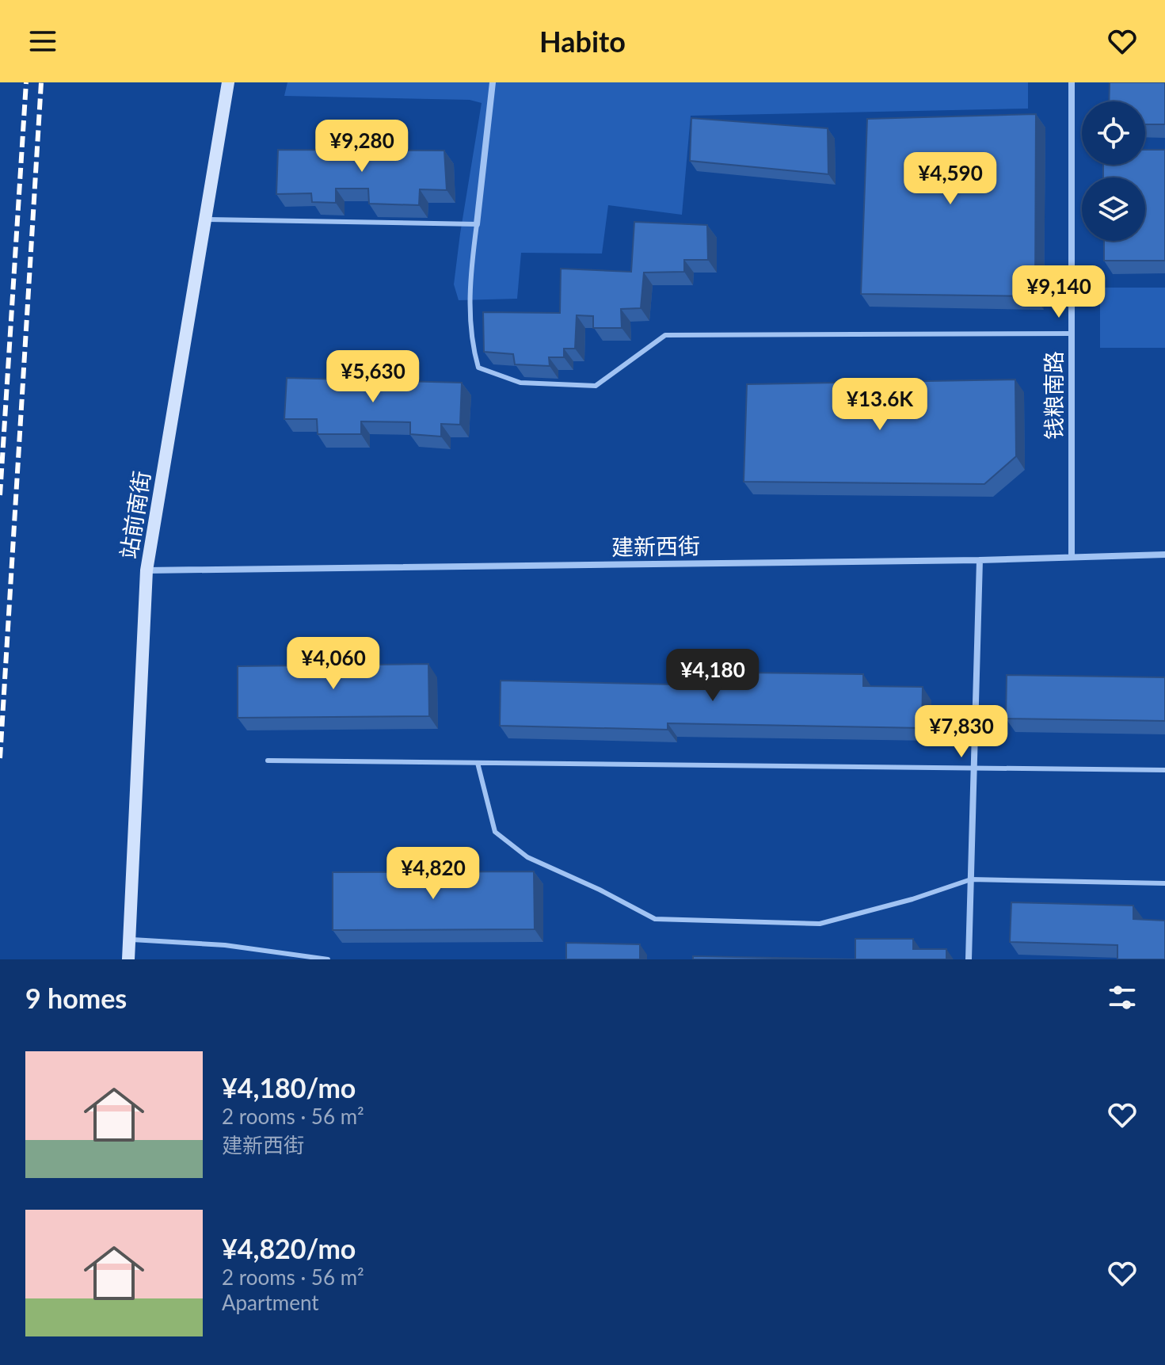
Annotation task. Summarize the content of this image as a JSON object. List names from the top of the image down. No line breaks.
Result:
{"streets":{"main road":["站前南街"],"street":["钱粮南路","建新西街"]},"crossings":[["钱粮南路","建新西街"],["站前南街","建新西街"]],"page":{"header":"Habito","price":["¥9,280","¥4,590","¥9,140","¥5,630","¥13.6K","¥4,060","¥4,180","¥7,830","¥4,820"],"heading":"9 homes","list":[{"name":"¥4,180/mo","note":"2 rooms · 56 m² · 建新西街"},{"name":"¥4,820/mo","note":"2 rooms · 56 m² · Apartment"}]}}
